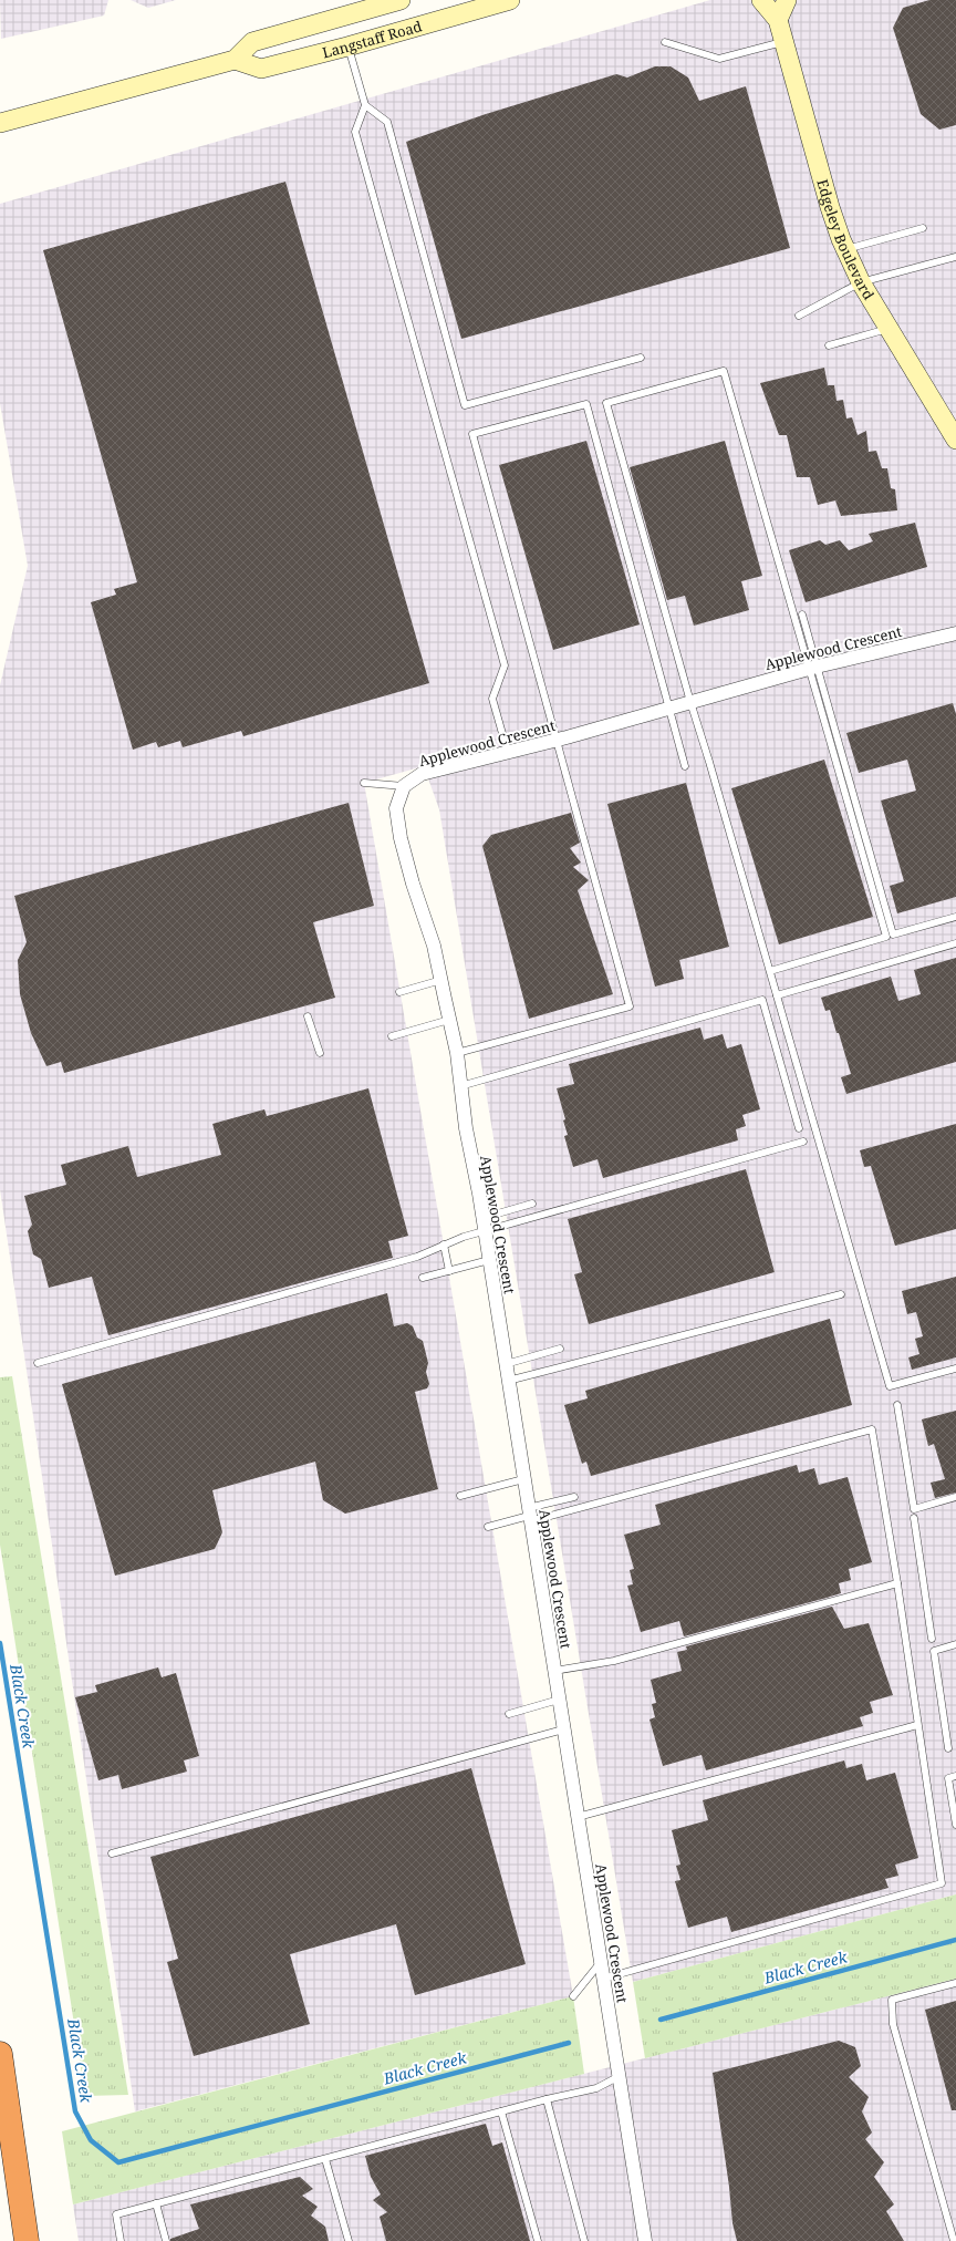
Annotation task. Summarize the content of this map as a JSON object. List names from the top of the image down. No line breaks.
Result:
{"streets":{"main road":["Langstaff Road","Edgeley Boulevard"],"street":["Applewood Crescent"]},"water":["Black Creek"]}
